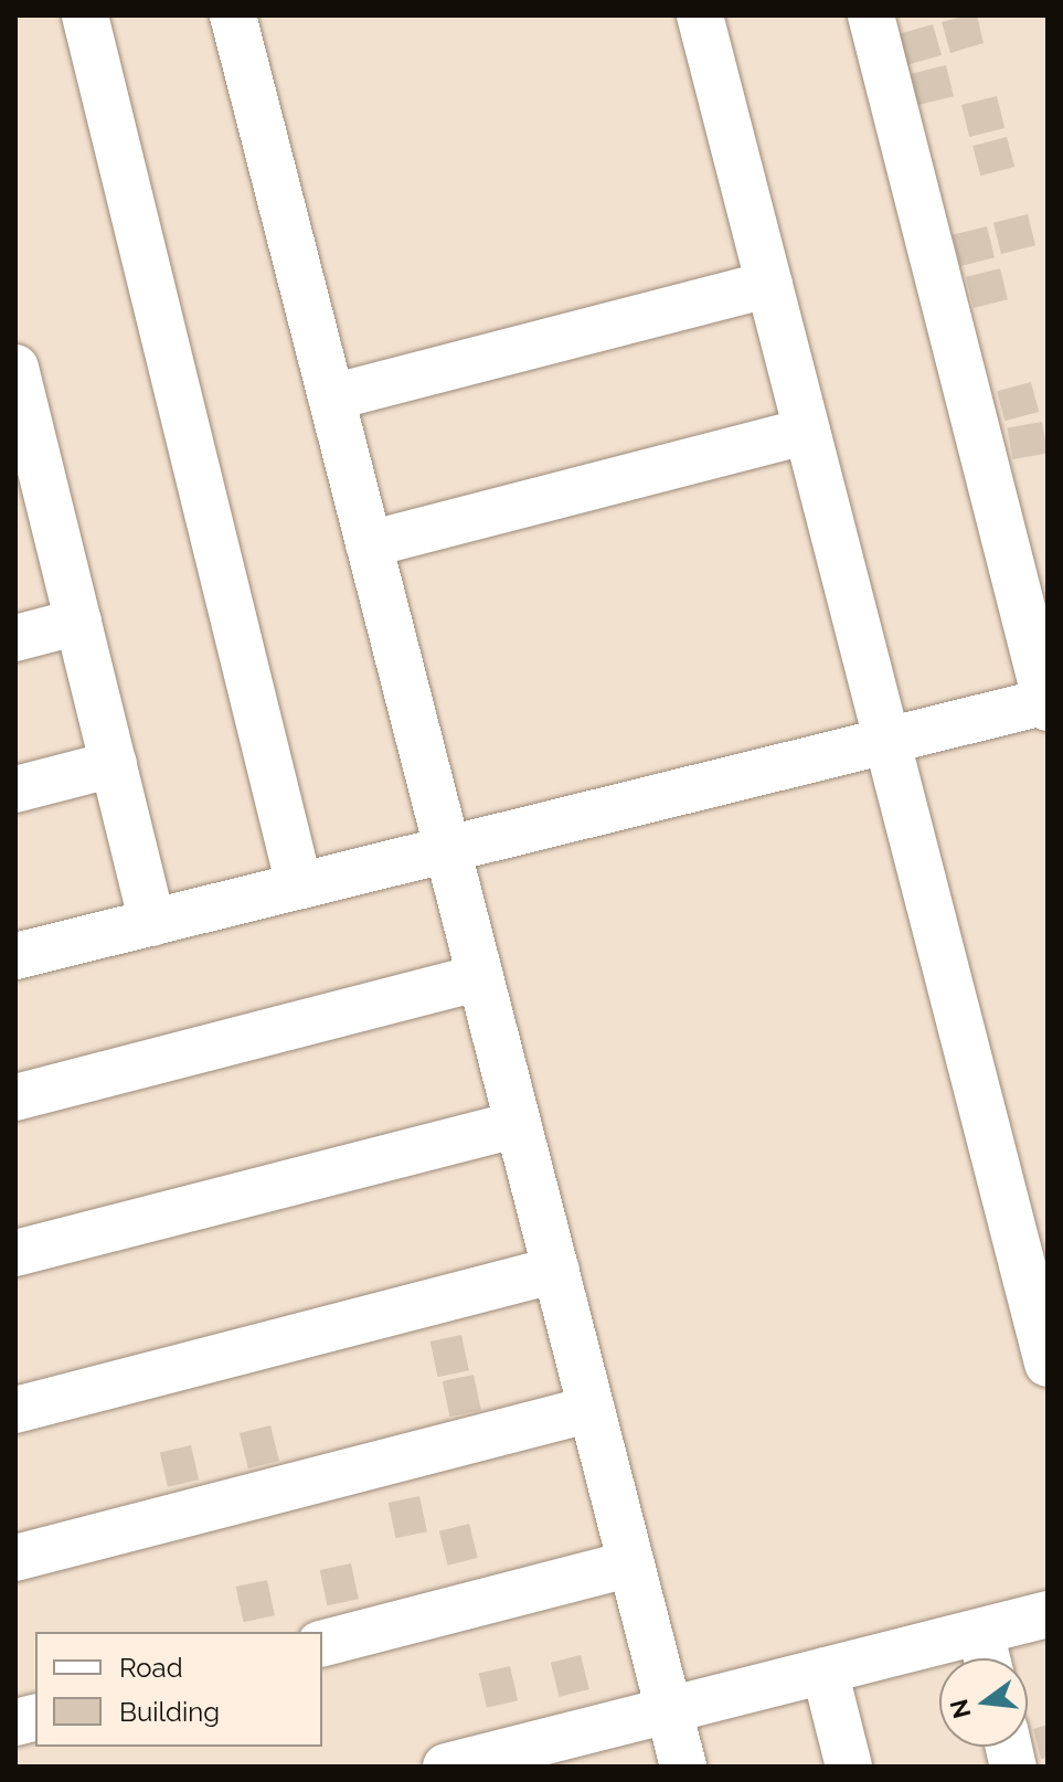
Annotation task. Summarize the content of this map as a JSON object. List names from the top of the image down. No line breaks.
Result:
{"legend":["Road","Building"],"north":"left"}
